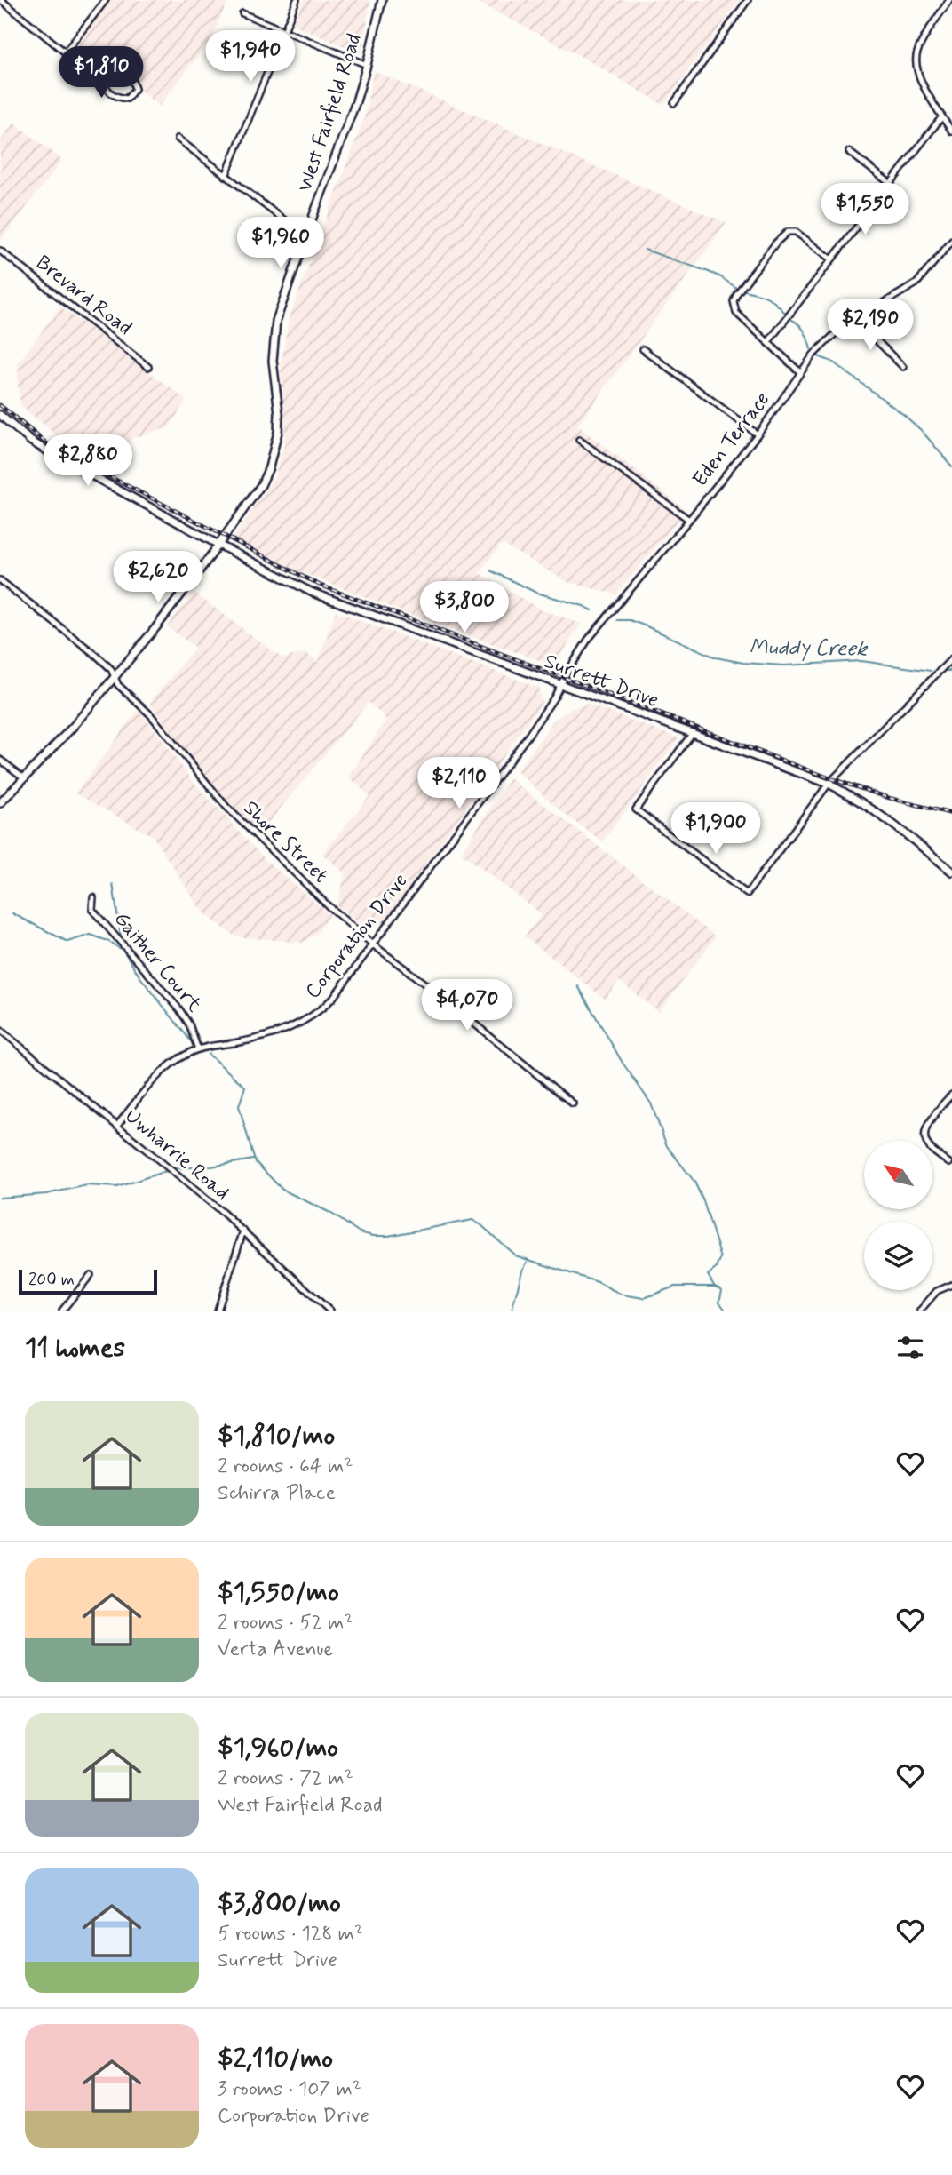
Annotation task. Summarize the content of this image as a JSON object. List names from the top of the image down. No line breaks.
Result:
{"streets":{"street":["West Fairfield Road","Brevard Road","Eden Terrace","Surrett Drive","Shore Street","Corporation Drive","Gaither Court","Uwharrie Road"]},"crossings":[["West Fairfield Road","Surrett Drive"],["West Fairfield Road","Shore Street"],["Eden Terrace","Surrett Drive"],["Eden Terrace","Corporation Drive"],["Surrett Drive","Corporation Drive"],["Shore Street","Corporation Drive"],["Corporation Drive","Gaither Court"],["Corporation Drive","Uwharrie Road"]],"water":["Muddy Creek"],"scale_bar":"200 m","north":"top left","page":{"price":["$1,940","$1,810","$1,550","$1,960","$2,190","$2,880","$2,620","$3,800","$2,110","$1,900","$4,070"],"scale":"200 m","heading":"11 homes","list":[{"name":"$1,810/mo","note":"2 rooms · 64 m² · Schirra Place"},{"name":"$1,550/mo","note":"2 rooms · 52 m² · Verta Avenue"},{"name":"$1,960/mo","note":"2 rooms · 72 m² · West Fairfield Road"},{"name":"$3,800/mo","note":"5 rooms · 128 m² · Surrett Drive"},{"name":"$2,110/mo","note":"3 rooms · 107 m² · Corporation Drive"}]}}
